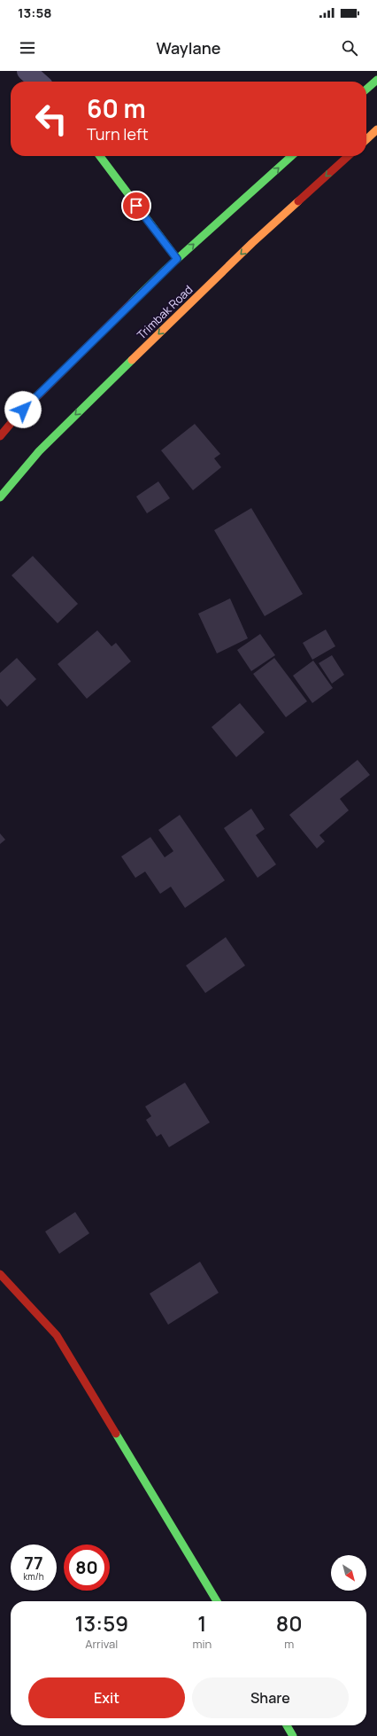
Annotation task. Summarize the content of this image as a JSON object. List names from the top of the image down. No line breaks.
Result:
{"streets":{"main road":["Trimbak Road"]},"north":"bottom right","page":{"status":"13:58","header":"Waylane","turn":["60 m","Turn left"],"speed":"77 km/h","limit":"80","eta":["13:59","Arrival","1","min","80","m"],"buttons":["Exit","Share"]}}
